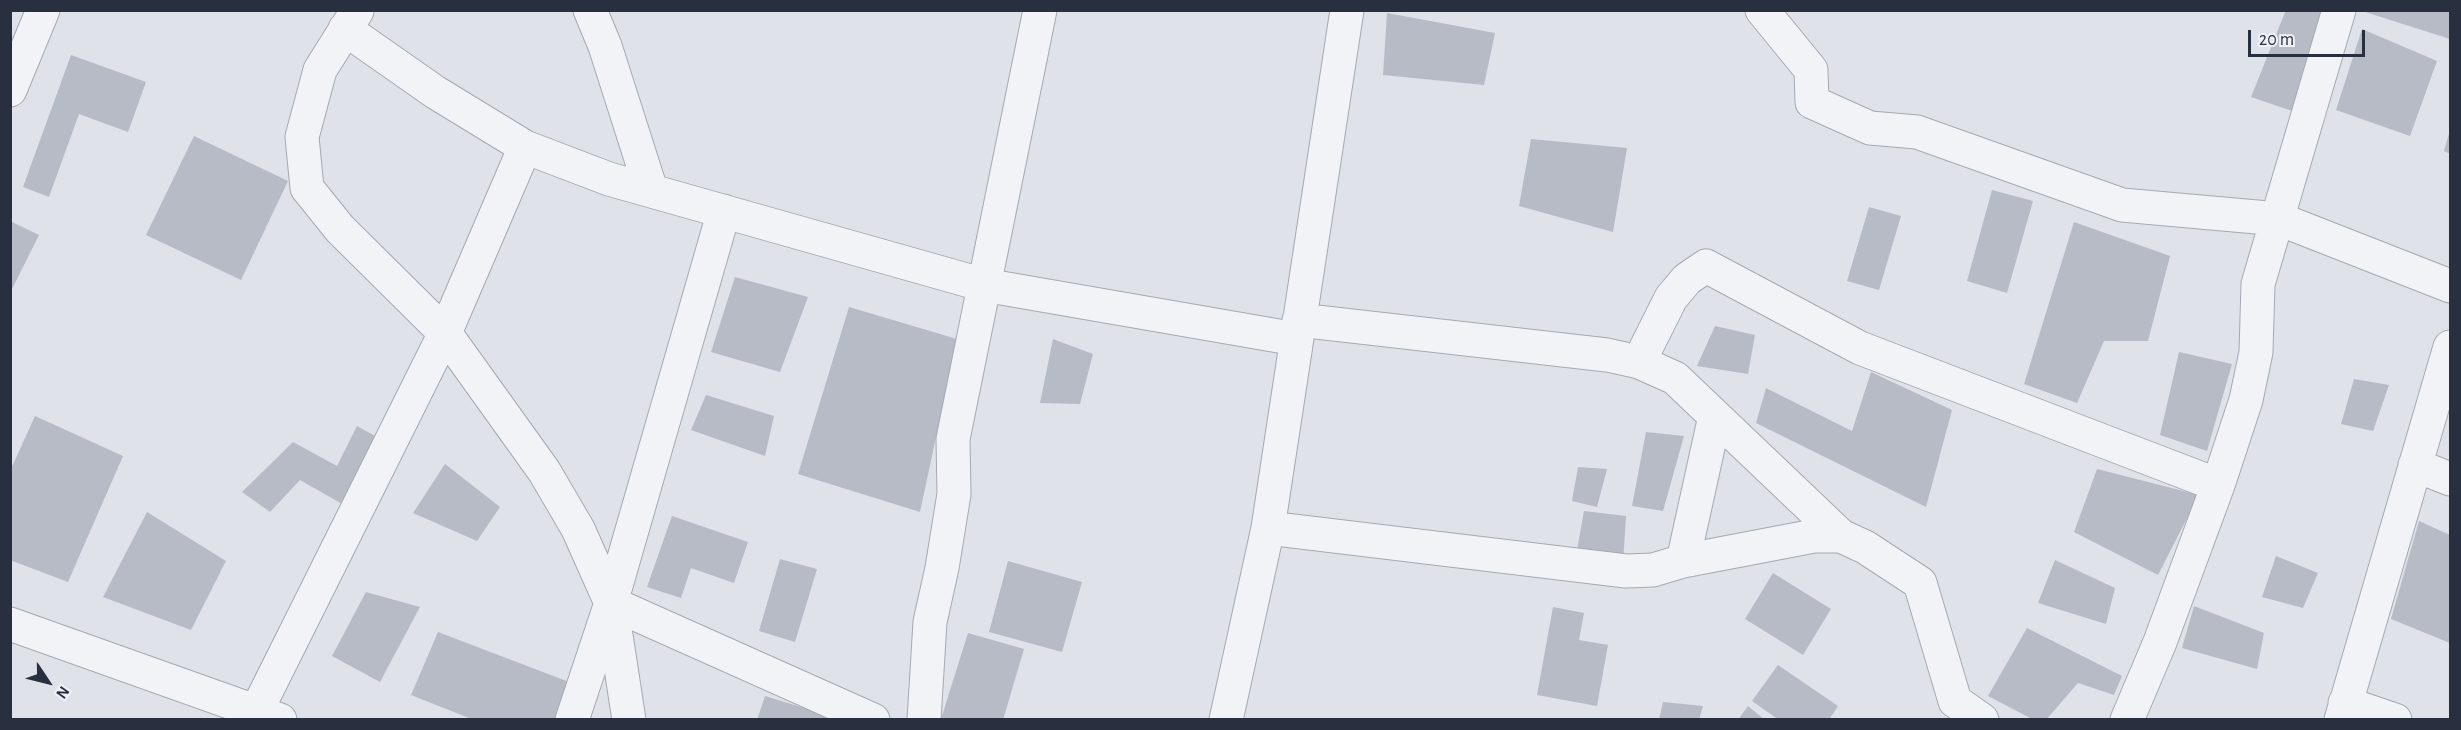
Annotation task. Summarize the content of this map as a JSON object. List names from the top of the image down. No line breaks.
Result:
{"scale_bar":"20 m","north":"bottom right"}
